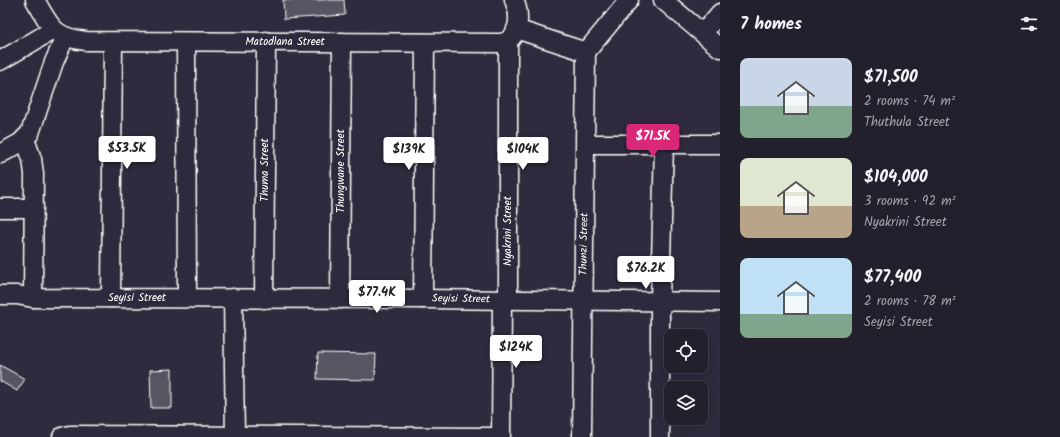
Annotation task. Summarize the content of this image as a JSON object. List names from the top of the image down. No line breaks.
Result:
{"streets":{"street":["Matodlana Street","Thuma Street","Thungwane Street","Nyakrini Street","Thunzi Street","Seyisi Street"]},"crossings":[["Matodlana Street","Thuma Street"],["Matodlana Street","Thungwane Street"],["Matodlana Street","Nyakrini Street"],["Thuma Street","Seyisi Street"],["Thungwane Street","Seyisi Street"],["Nyakrini Street","Seyisi Street"],["Thunzi Street","Seyisi Street"]],"page":{"heading":"7 homes","list":[{"name":"$71,500","note":"2 rooms · 74 m² · Thuthula Street"},{"name":"$104,000","note":"3 rooms · 92 m² · Nyakrini Street"},{"name":"$77,400","note":"2 rooms · 78 m² · Seyisi Street"}],"price":["$71.5K","$53.5K","$139K","$104K","$76.2K","$77.4K","$124K"]}}
